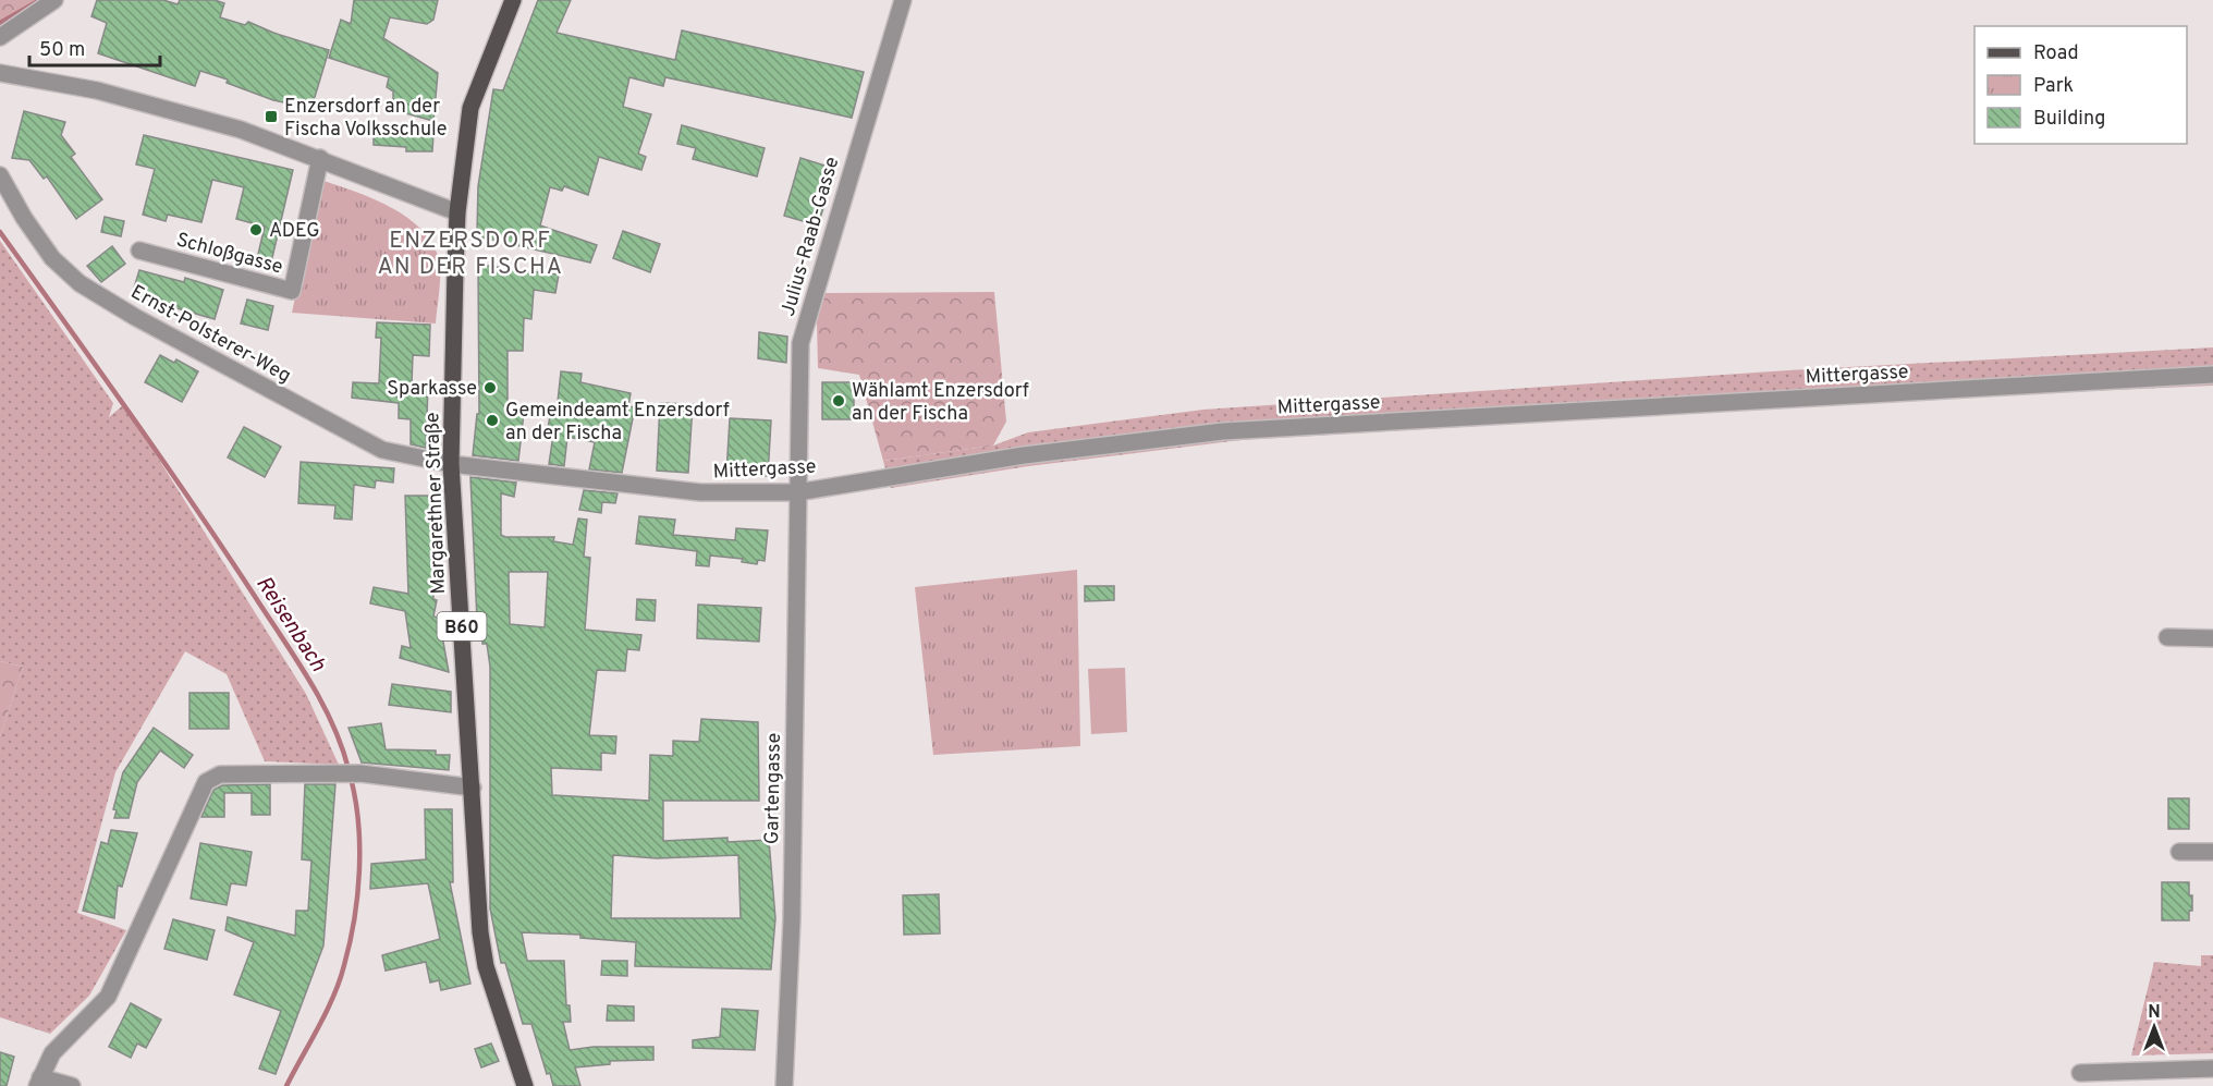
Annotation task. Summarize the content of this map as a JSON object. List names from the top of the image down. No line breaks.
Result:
{"streets":{"main road":["Margarethner Straße","B60"],"street":["Julius-Raab-Gasse","Schloßgasse","Ernst-Polsterer-Weg","Mittergasse","Gartengasse"]},"crossings":[["Julius-Raab-Gasse","Mittergasse"],["Julius-Raab-Gasse","Gartengasse"],["Ernst-Polsterer-Weg","Mittergasse"],["Ernst-Polsterer-Weg","Margarethner Straße"],["Mittergasse","Margarethner Straße"],["Mittergasse","Gartengasse"]],"districts":["ENZERSDORF AN DER FISCHA"],"water":["Reisenbach"],"places":{"transit":["Enzersdorf an der Fischa Volksschule"],"other":["ADEG","Sparkasse","Wählamt Enzersdorf an der Fischa","Gemeindeamt Enzersdorf an der Fischa"]},"legend":["Road","Park","Building"],"scale_bar":"50 m","north":"top"}
